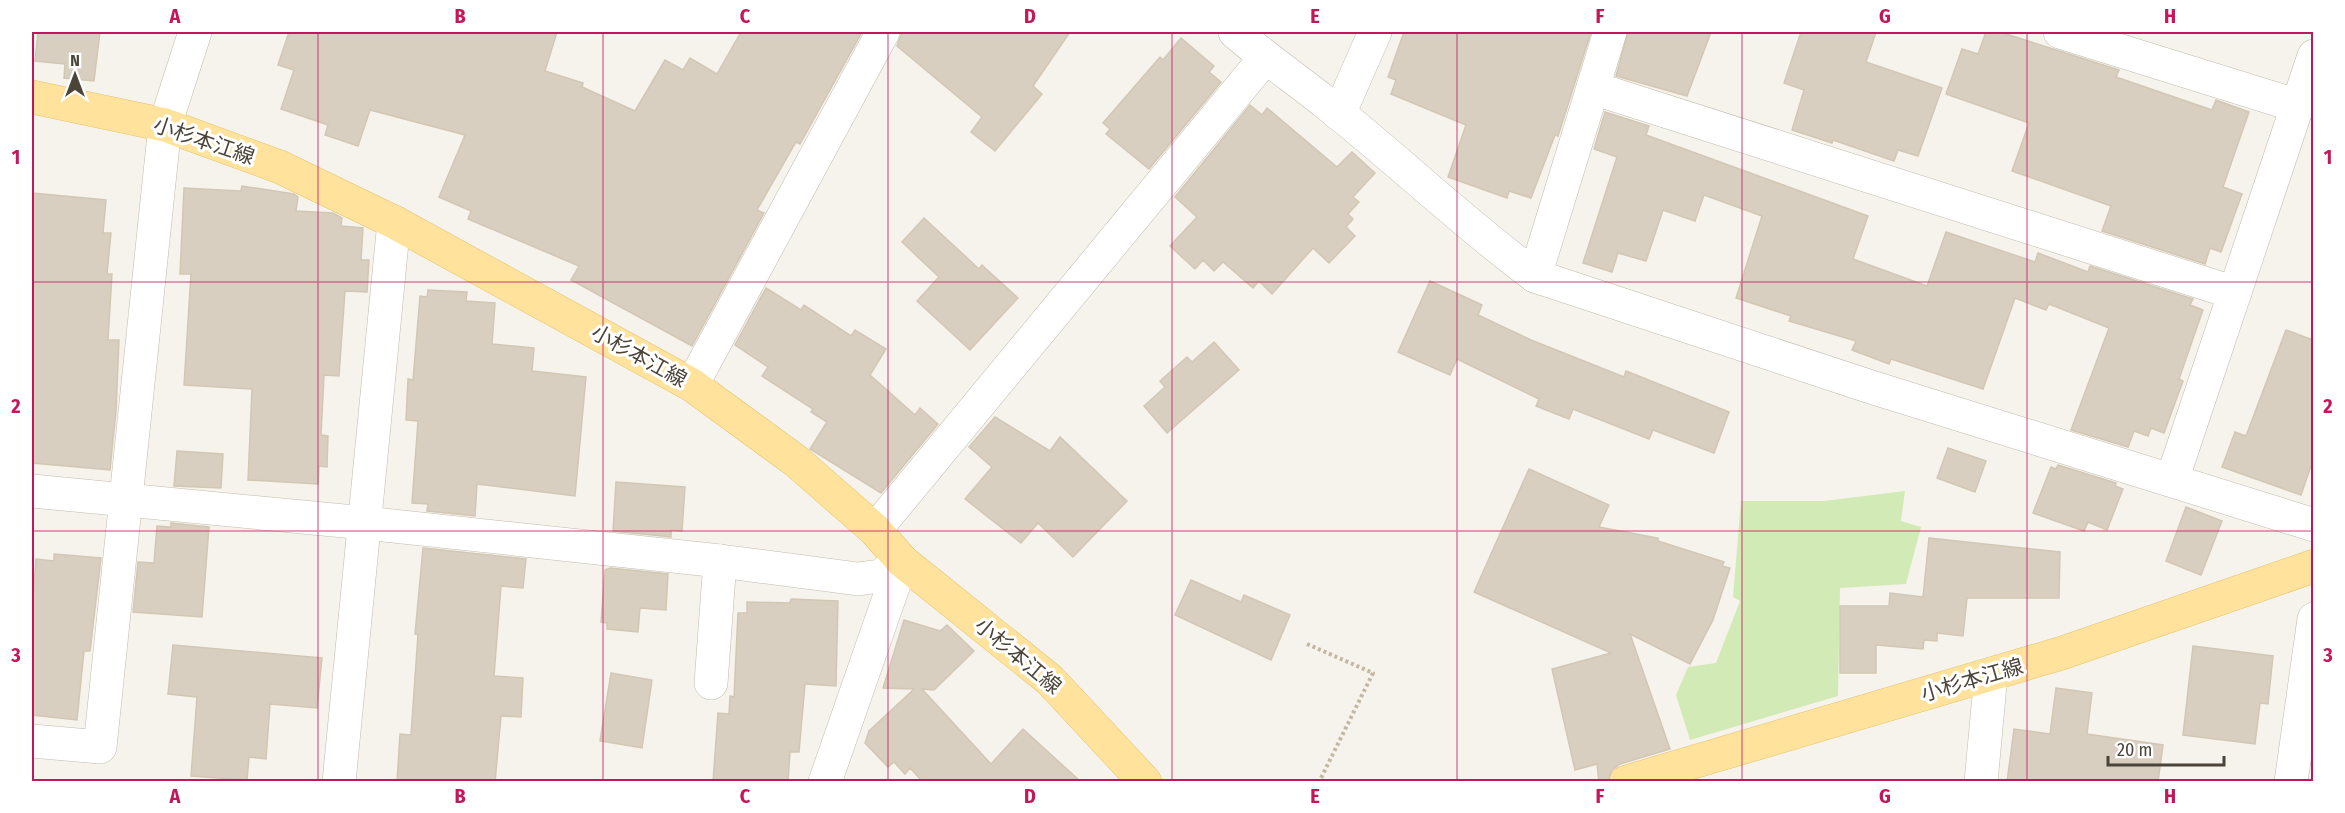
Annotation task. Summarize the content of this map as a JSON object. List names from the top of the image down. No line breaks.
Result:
{"streets":{"main road":["小杉本江線"]},"scale_bar":"20 m","north":"top","grid":{"columns":["A","B","C","D","E","F","G","H"],"rows":["1","2","3"]}}
